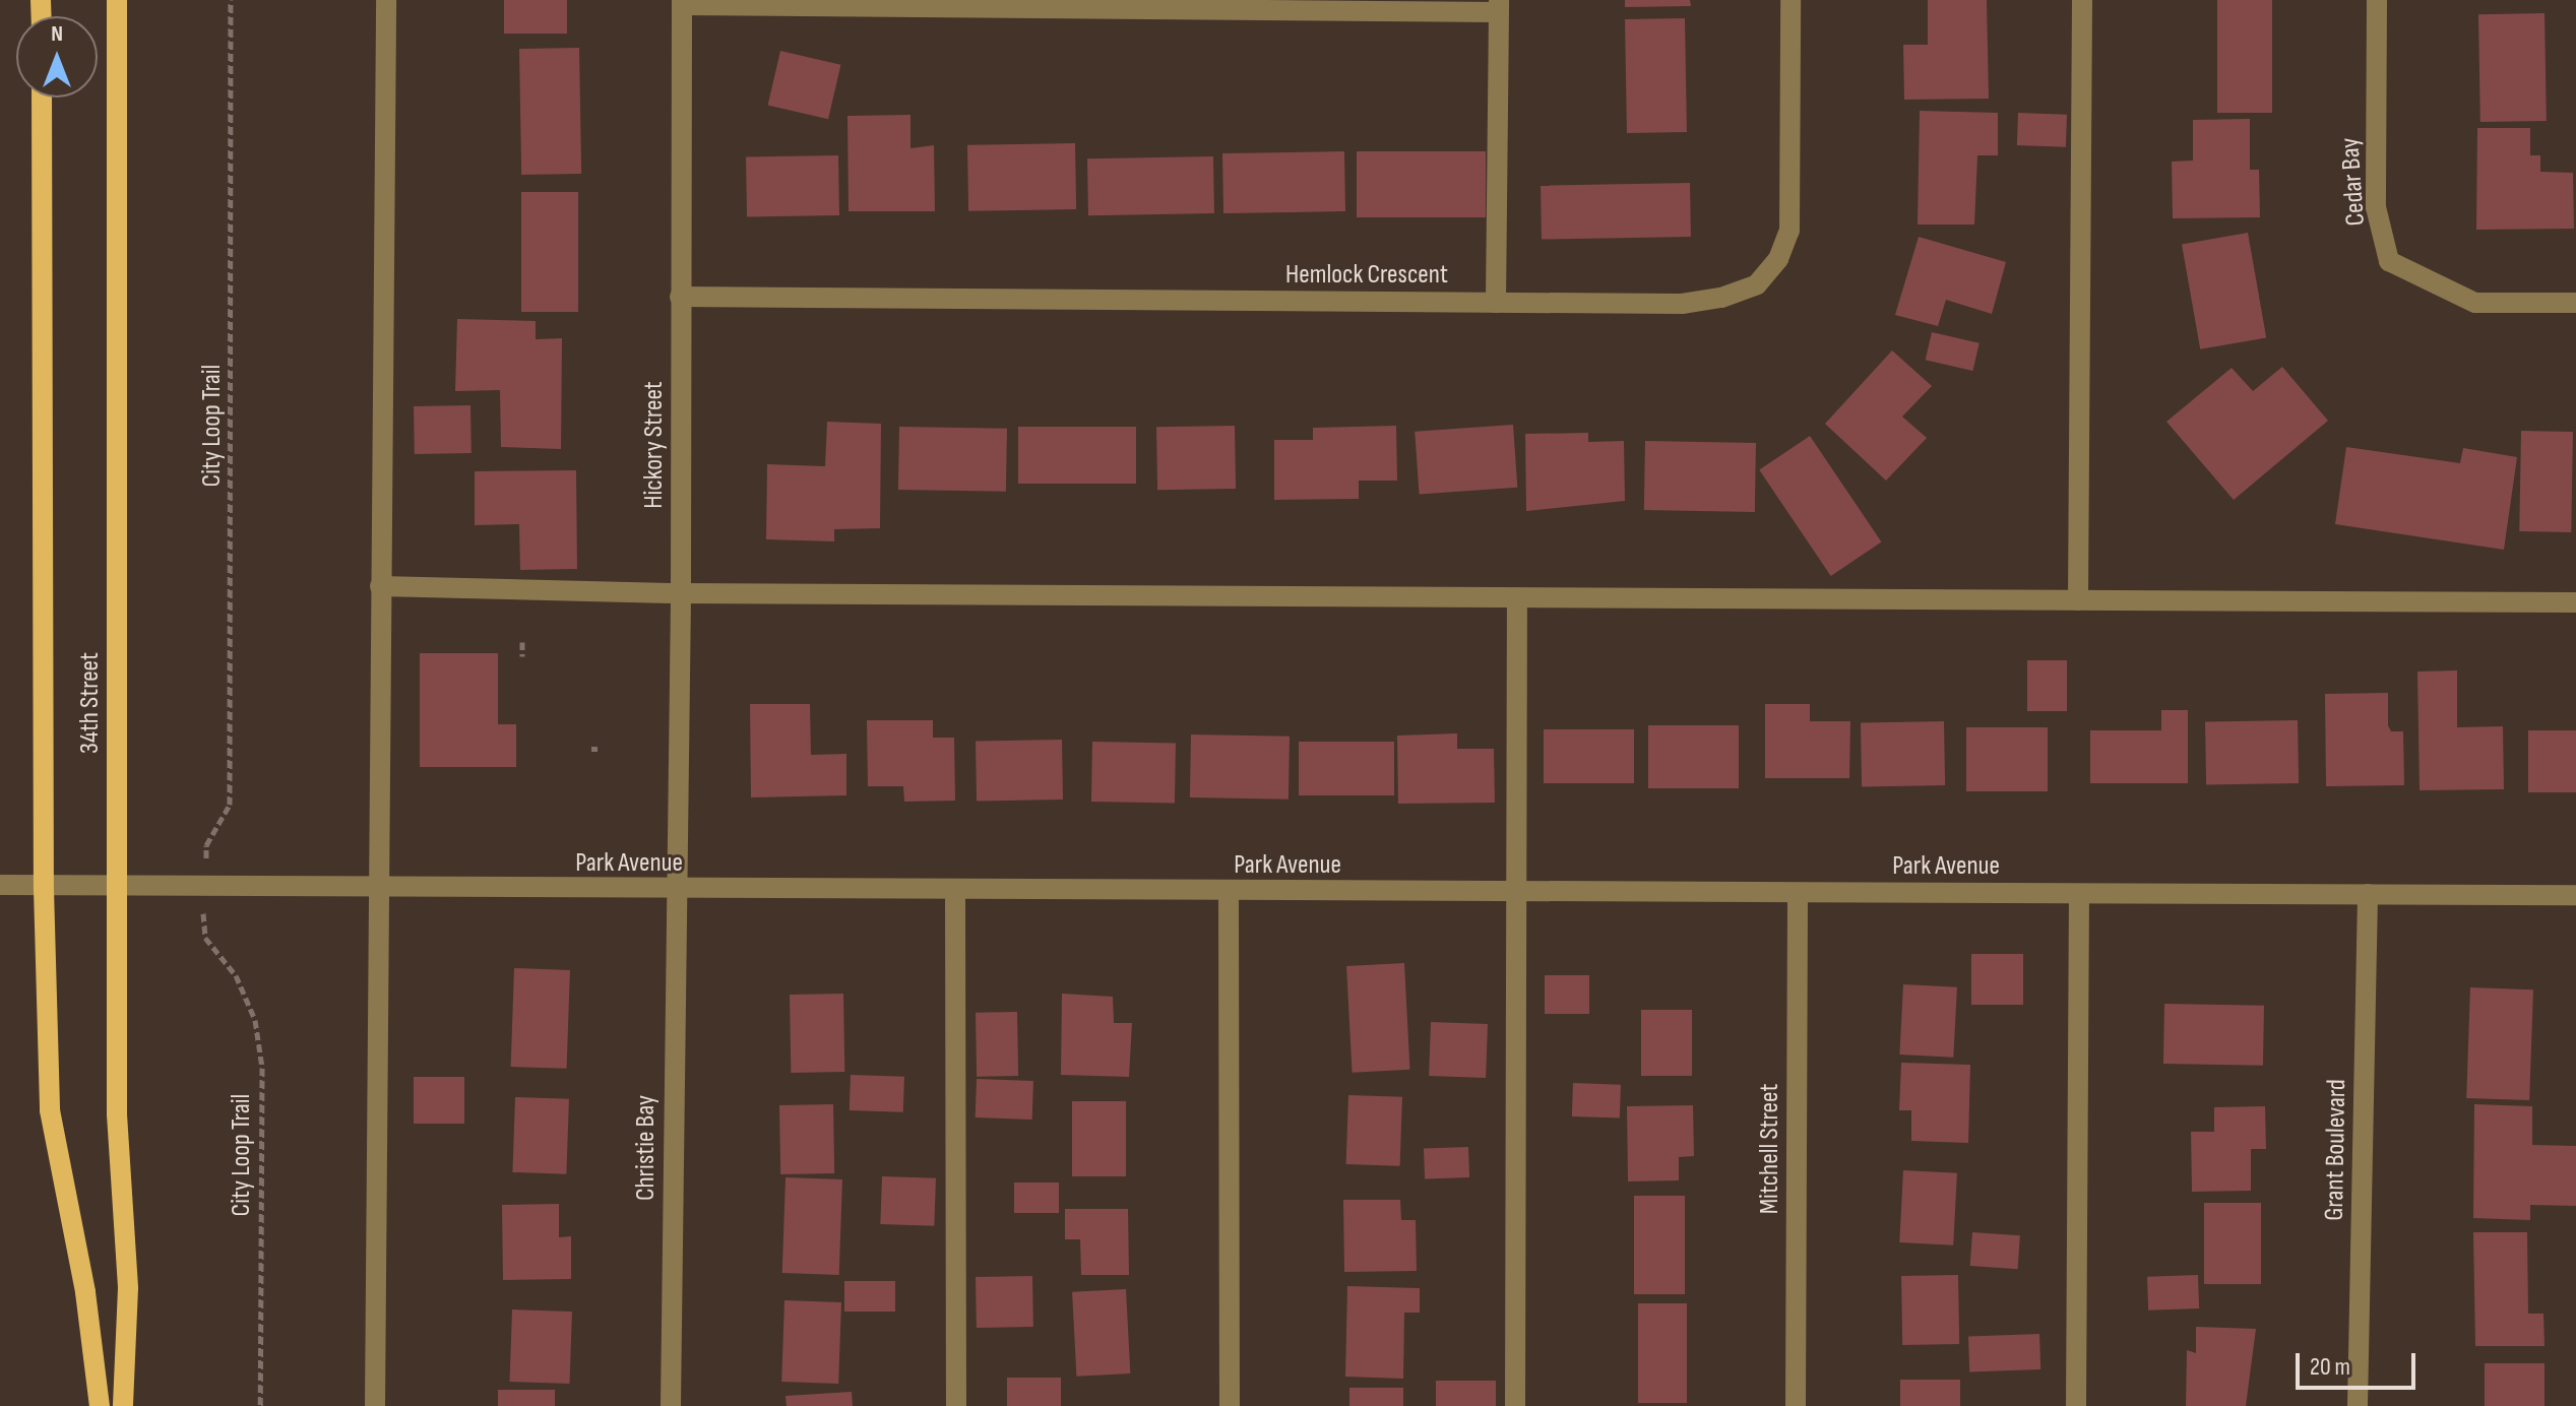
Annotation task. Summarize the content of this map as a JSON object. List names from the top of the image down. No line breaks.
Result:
{"streets":{"main road":["34th Street"],"street":["Cedar Bay","Hemlock Crescent","Hickory Street","Park Avenue","Christie Bay","Mitchell Street","Grant Boulevard"],"path":["City Loop Trail"]},"crossings":[["Hemlock Crescent","Hickory Street"],["Hickory Street","Park Avenue"],["Hickory Street","Christie Bay"],["34th Street","Park Avenue"],["Park Avenue","Christie Bay"],["Park Avenue","Mitchell Street"],["Park Avenue","Grant Boulevard"]],"scale_bar":"20 m","north":"top"}
